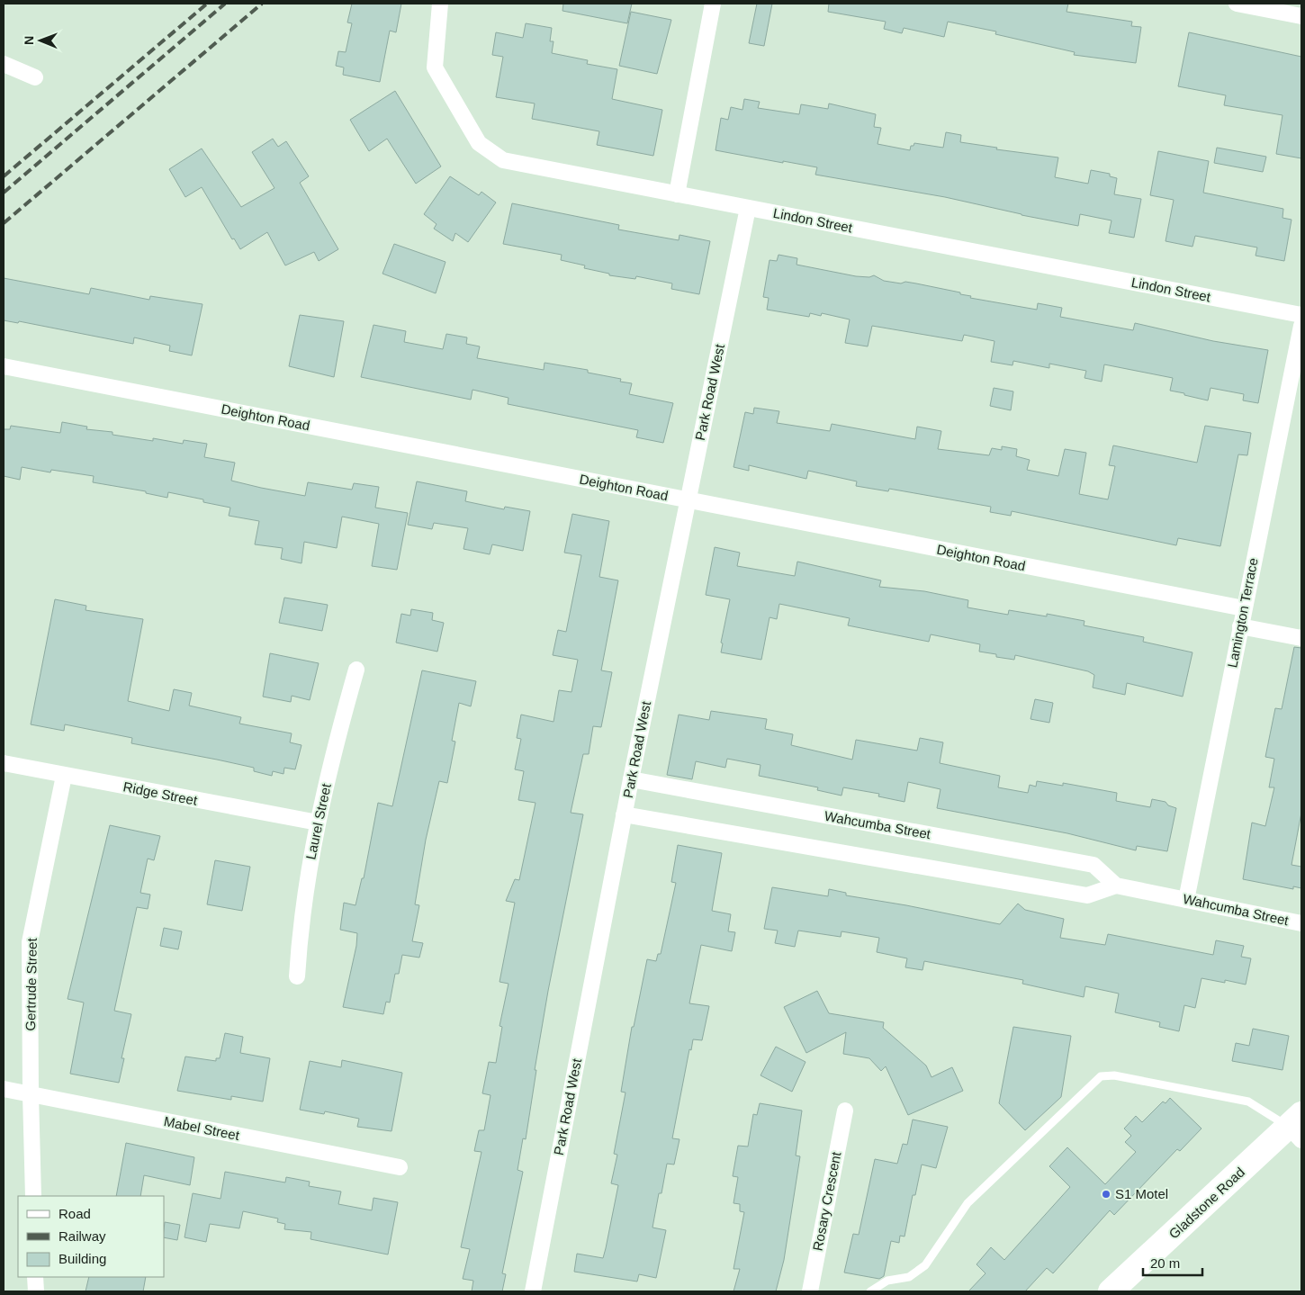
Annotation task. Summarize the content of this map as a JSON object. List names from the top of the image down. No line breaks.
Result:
{"streets":{"main road":["Gladstone Road"],"street":["Lindon Street","Park Road West","Deighton Road","Lamington Terrace","Ridge Street","Laurel Street","Wahcumba Street","Gertrude Street","Mabel Street","Rosary Crescent"]},"crossings":[["Lindon Street","Park Road West"],["Park Road West","Deighton Road"],["Park Road West","Wahcumba Street"],["Deighton Road","Lamington Terrace"],["Lamington Terrace","Wahcumba Street"],["Ridge Street","Laurel Street"],["Ridge Street","Gertrude Street"],["Gertrude Street","Mabel Street"]],"places":["S1 Motel"],"legend":["Road","Railway","Building"],"scale_bar":"20 m","north":"left"}
